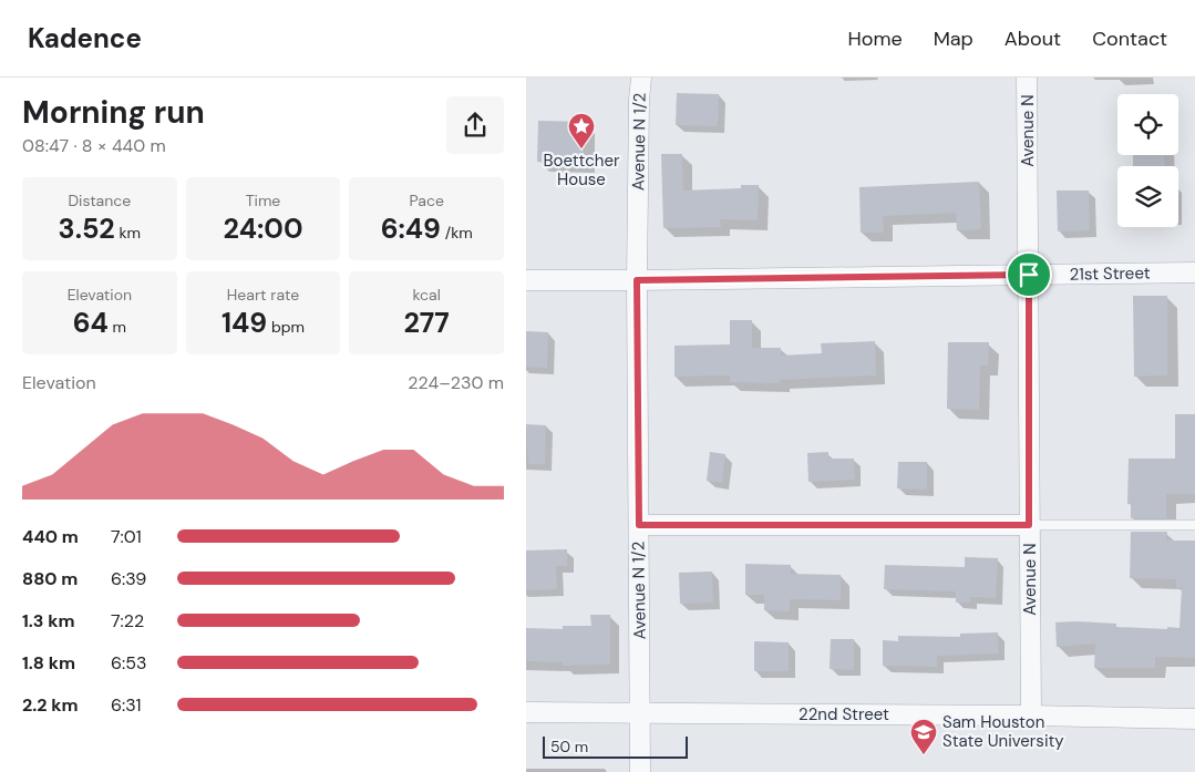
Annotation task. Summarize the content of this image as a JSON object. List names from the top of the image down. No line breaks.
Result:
{"streets":{"street":["Avenue N","Avenue N 1/2","21st Street","22nd Street"]},"crossings":[["Avenue N","21st Street"],["Avenue N","22nd Street"],["Avenue N 1/2","21st Street"],["Avenue N 1/2","22nd Street"]],"places":{"place":["Boettcher House"],"school or university":["Sam Houston State University"]},"scale_bar":"50 m","page":{"header":"Kadence","nav":["Home","Map","About","Contact"],"heading":["Morning run","08:47 · 8 × 440 m"],"stats":[["Distance","3.52 km"],["Time","24:00"],["Pace","6:49 /km"],["Elevation","64 m"],["Heart rate","149 bpm"],["kcal","277"]],"chart":["Elevation","224–230 m"],"list":[{"name":"440 m","note":"7:01"},{"name":"880 m","note":"6:39"},{"name":"1.3 km","note":"7:22"},{"name":"1.8 km","note":"6:53"},{"name":"2.2 km","note":"6:31"}],"scale":"50 m"}}
